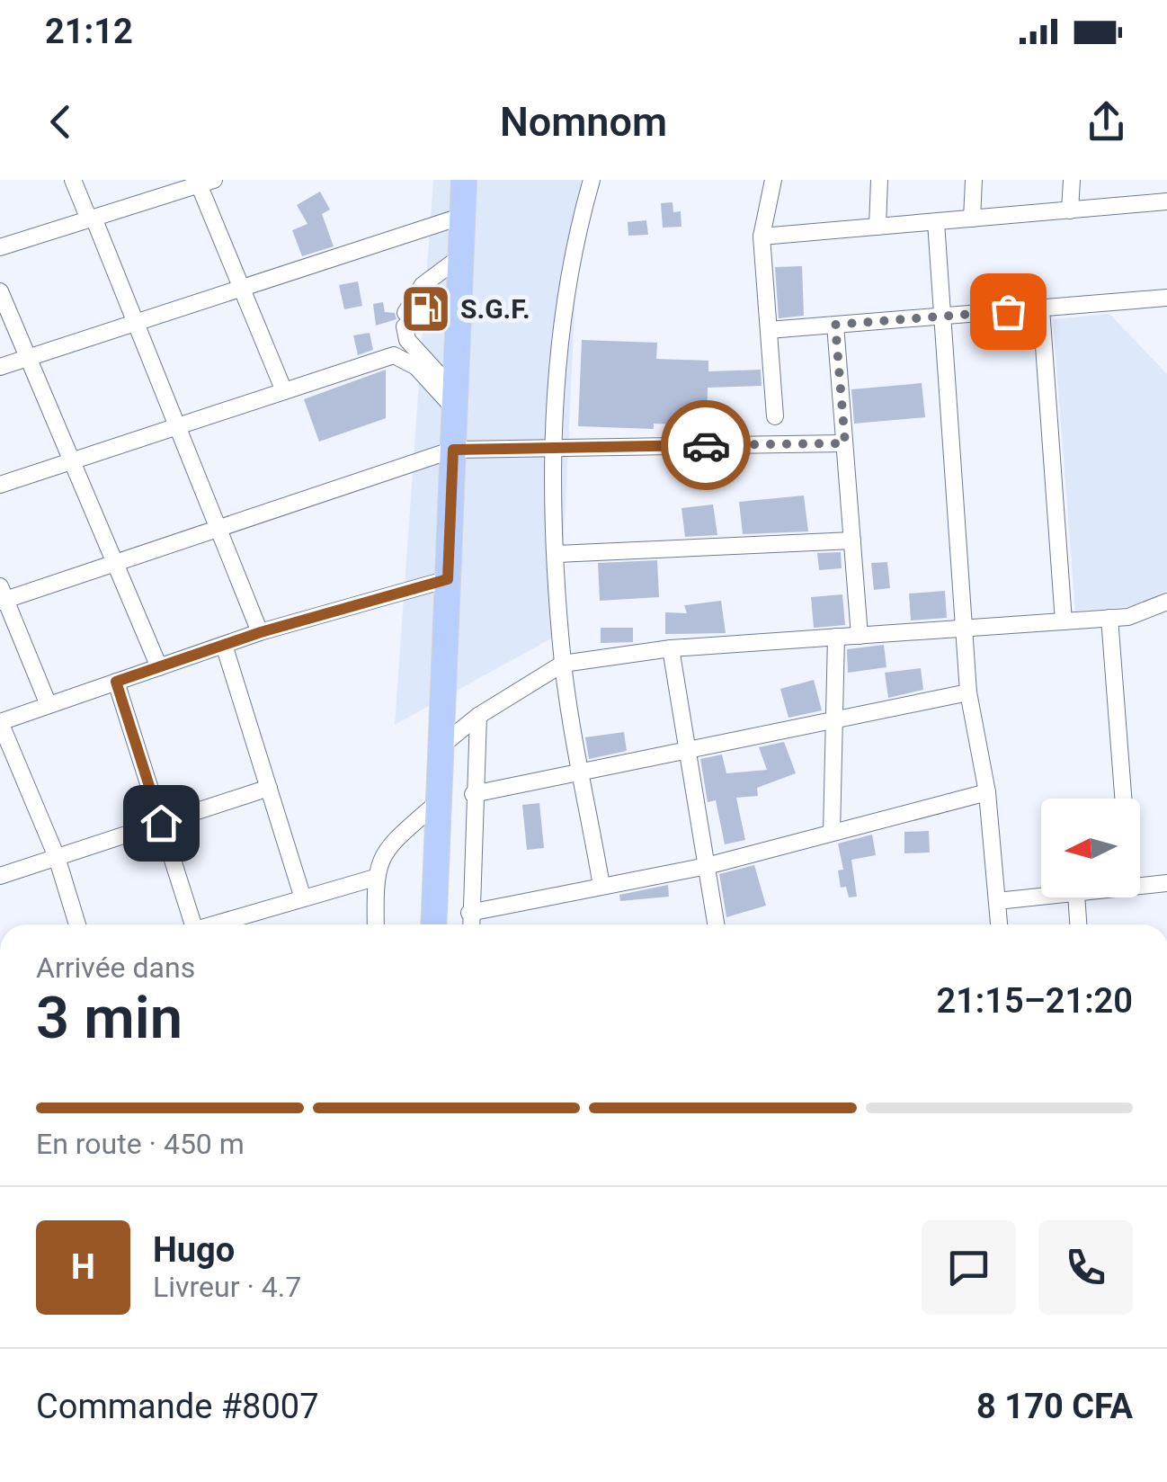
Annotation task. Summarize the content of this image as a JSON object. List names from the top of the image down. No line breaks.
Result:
{"places":{"fuel station":["S.G.F."]},"north":"left","page":{"status":"21:12","header":"Nomnom","heading":["3 min","Arrivée dans","21:15–21:20"],"panel":["Hugo","Livreur · 4.7","Commande #8007","8 170 CFA"],"bar":"En route · 450 m","round":"H"}}
